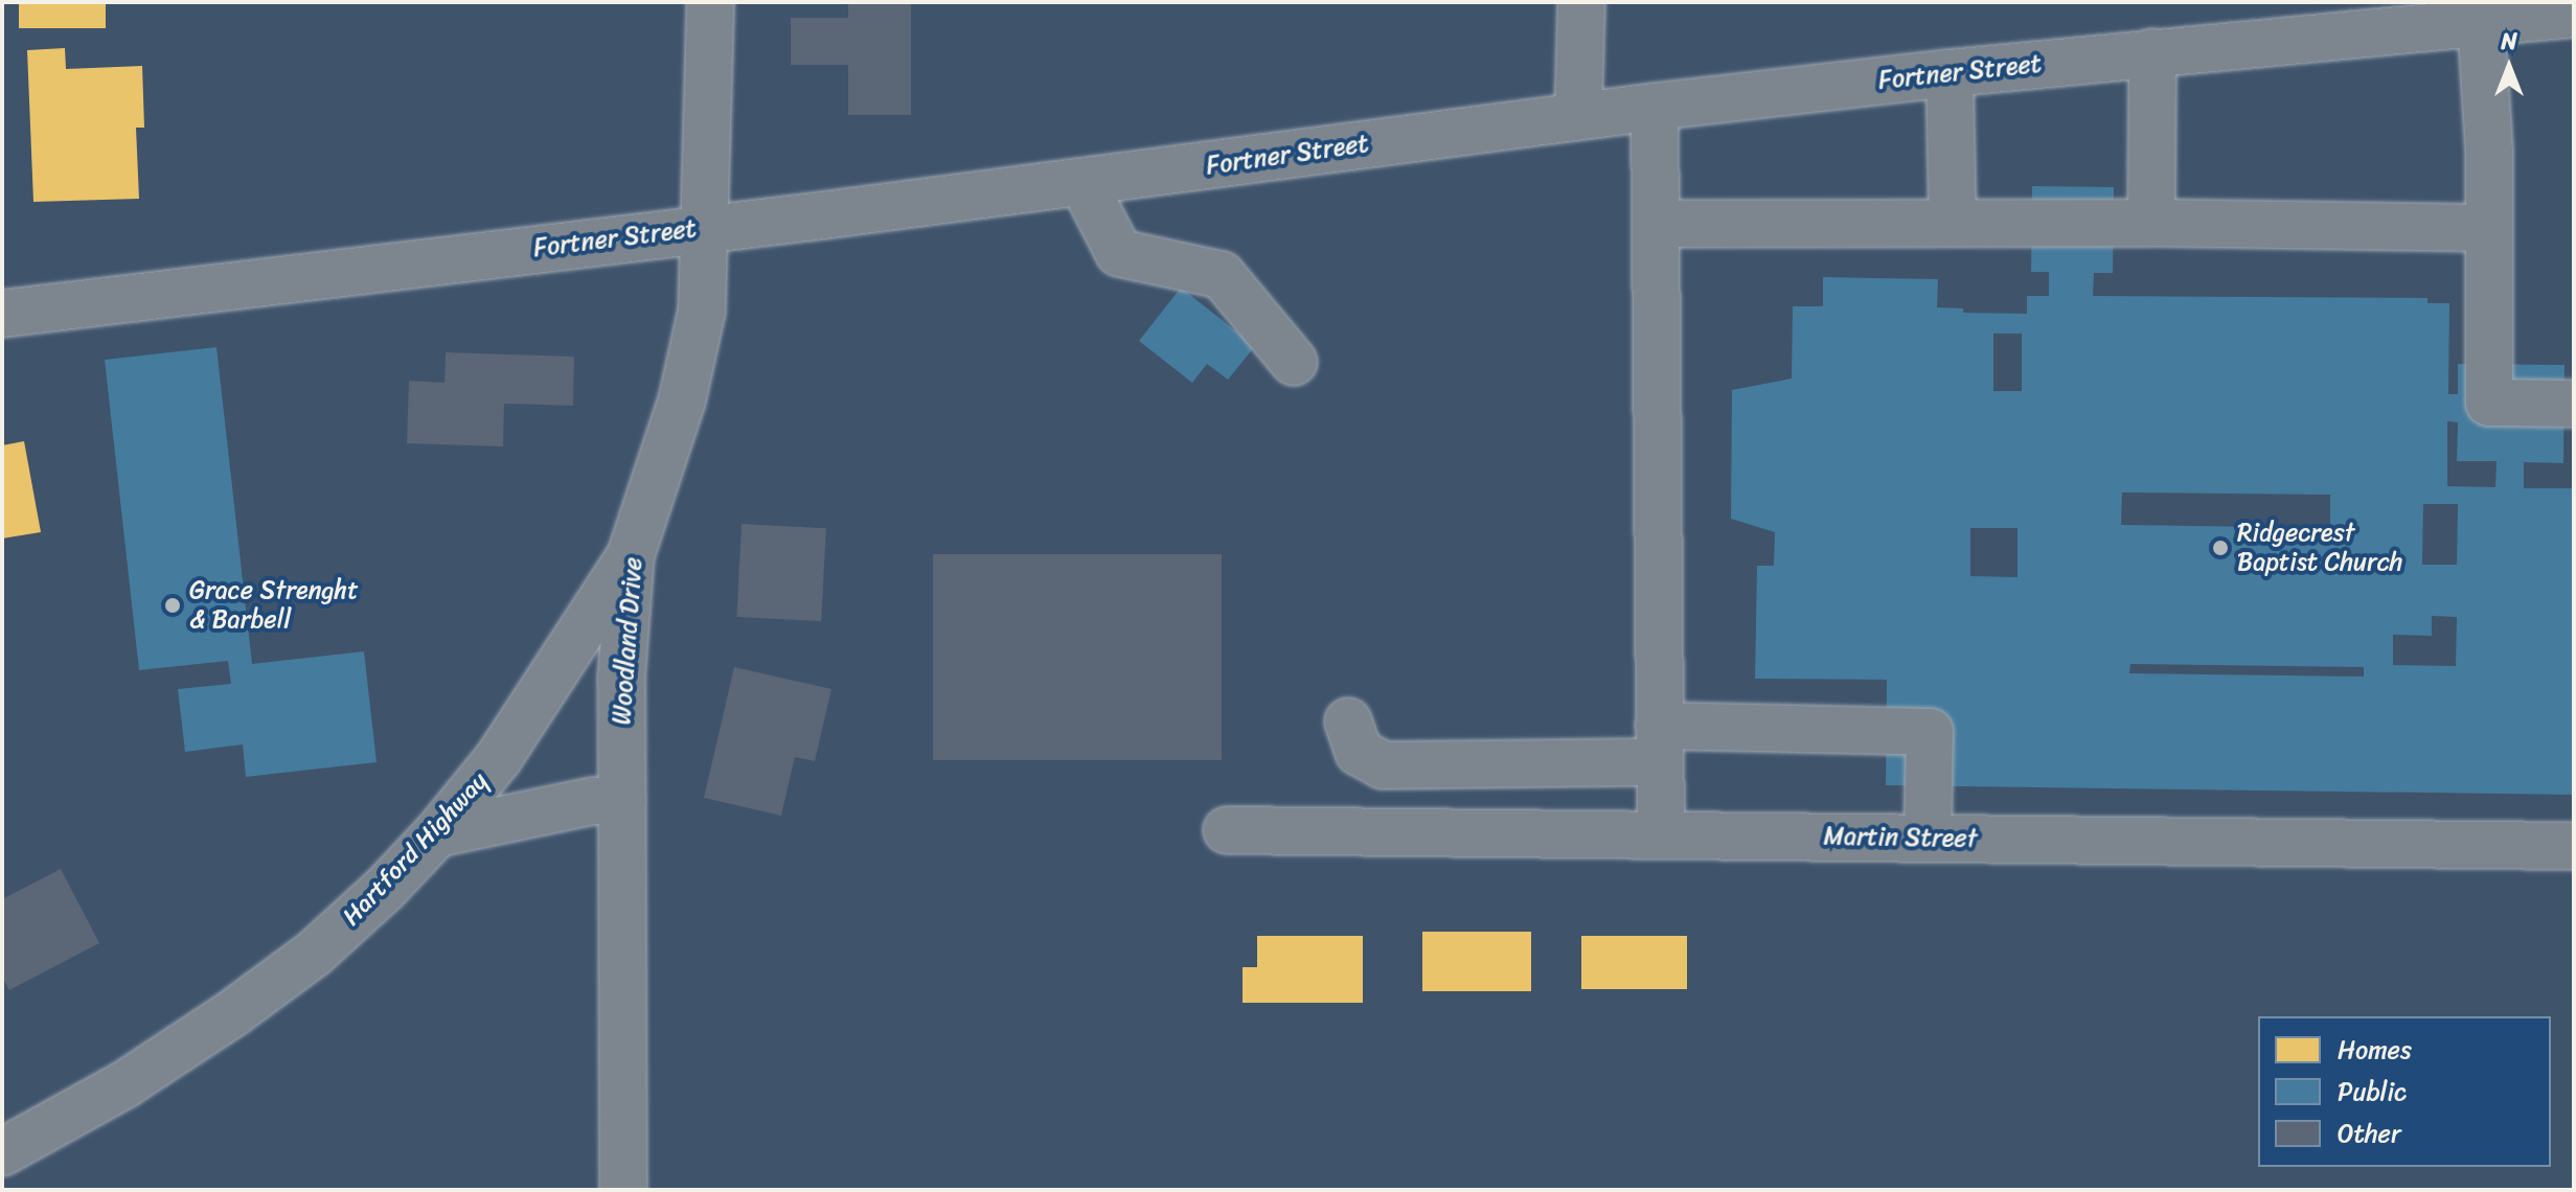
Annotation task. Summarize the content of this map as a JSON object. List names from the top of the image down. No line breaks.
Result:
{"streets":{"street":["Fortner Street","Woodland Drive","Martin Street","Hartford Highway"]},"crossings":[["Fortner Street","Woodland Drive"],["Woodland Drive","Hartford Highway"]],"places":["Ridgecrest Baptist Church","Grace Strenght & Barbell"],"legend":["Homes","Public","Other"],"north":"top"}
